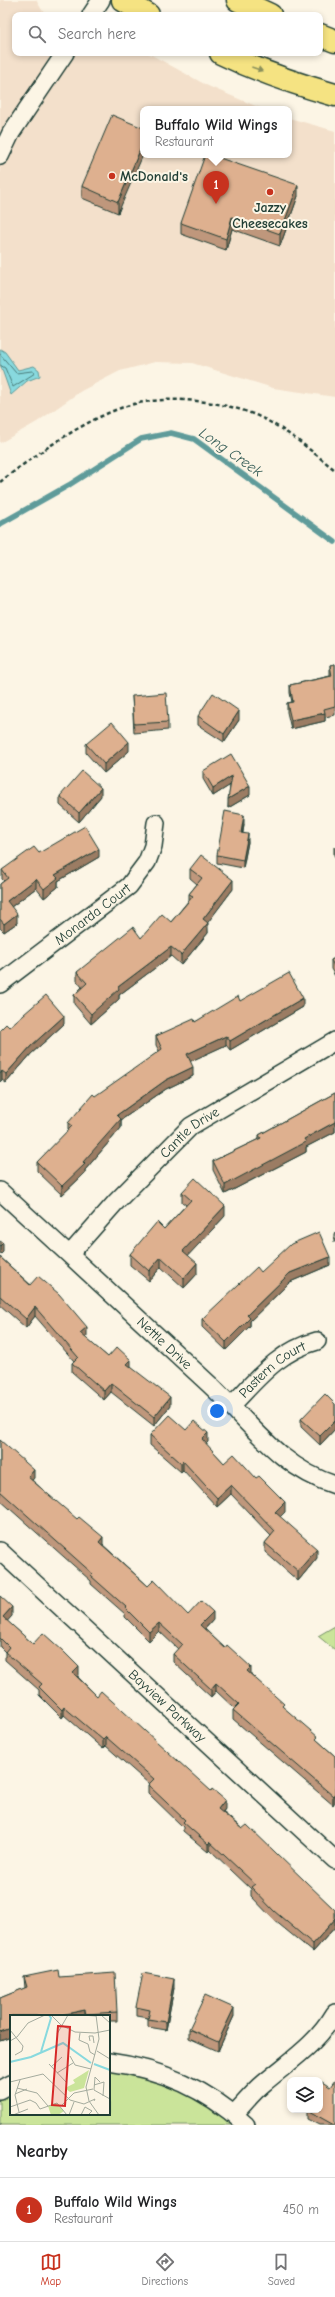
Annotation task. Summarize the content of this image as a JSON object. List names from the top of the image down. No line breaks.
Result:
{"streets":{"street":["Monarda Court","Cantle Drive","Nettle Drive","Pastern Court","Bayview Parkway"]},"crossings":[["Cantle Drive","Nettle Drive"],["Nettle Drive","Pastern Court"]],"water":["Long Creek"],"places":["McDonald's","Jazzy Cheesecakes"],"page":{"search":"Search here","popup":["Buffalo Wild Wings","Restaurant"],"pins":"1","heading":"Nearby","list":[{"mark":"1","name":"Buffalo Wild Wings","note":"Restaurant","value":"450 m"}],"nav":["Map","Directions","Saved"]}}
